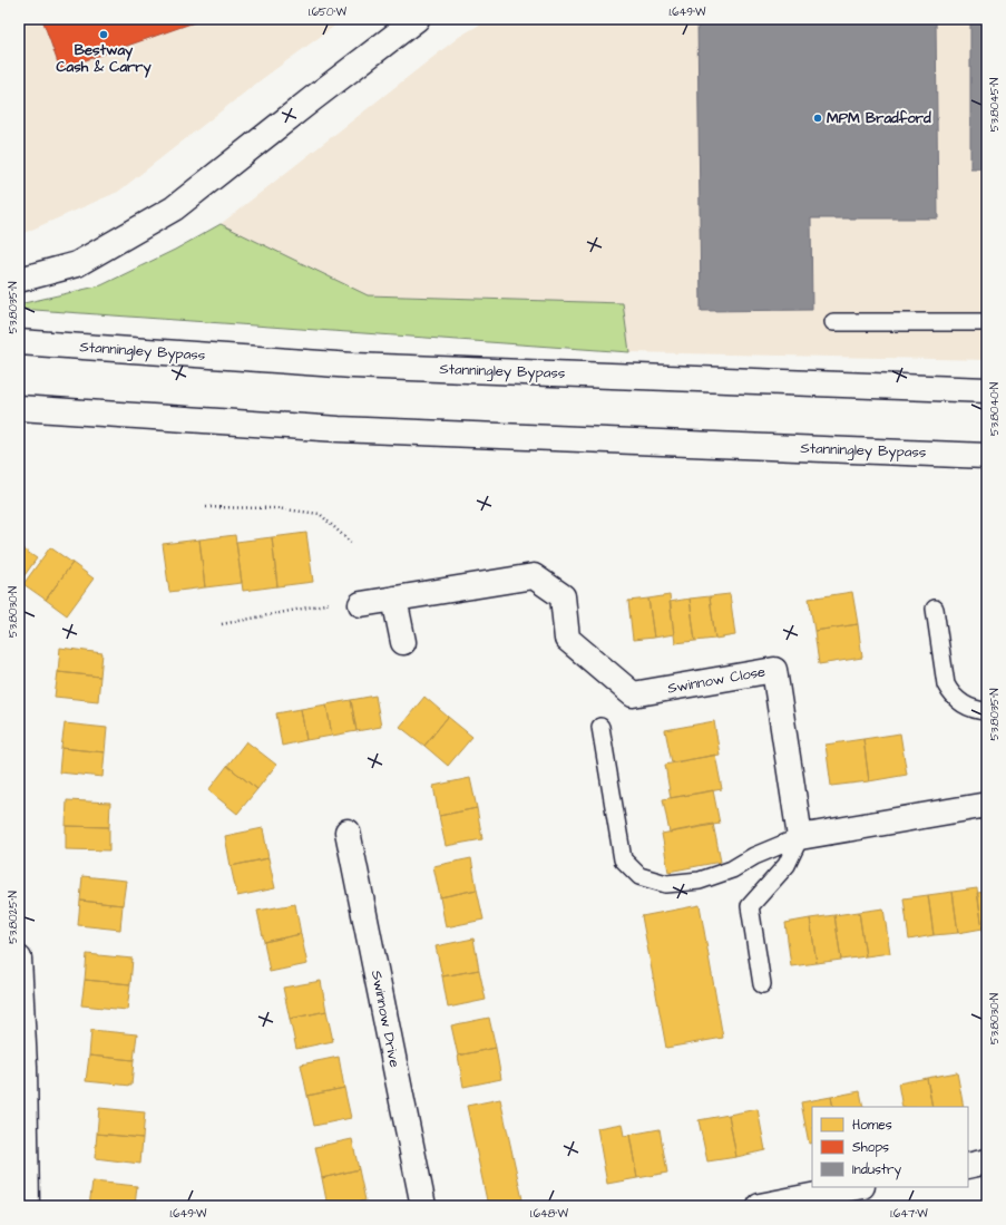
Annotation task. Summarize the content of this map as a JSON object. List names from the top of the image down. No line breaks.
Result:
{"streets":{"main road":["Stanningley Bypass","Swinnow Close","Swinnow Drive"]},"places":["Bestway Cash & Carry","MPM Bradford"],"legend":["Homes","Shops","Industry"],"coordinates":["1.650°W","1.649°W","53.8045°N","53.8035°N","53.8040°N","53.8030°N","53.8025°N","1.648°W","1.647°W"]}
